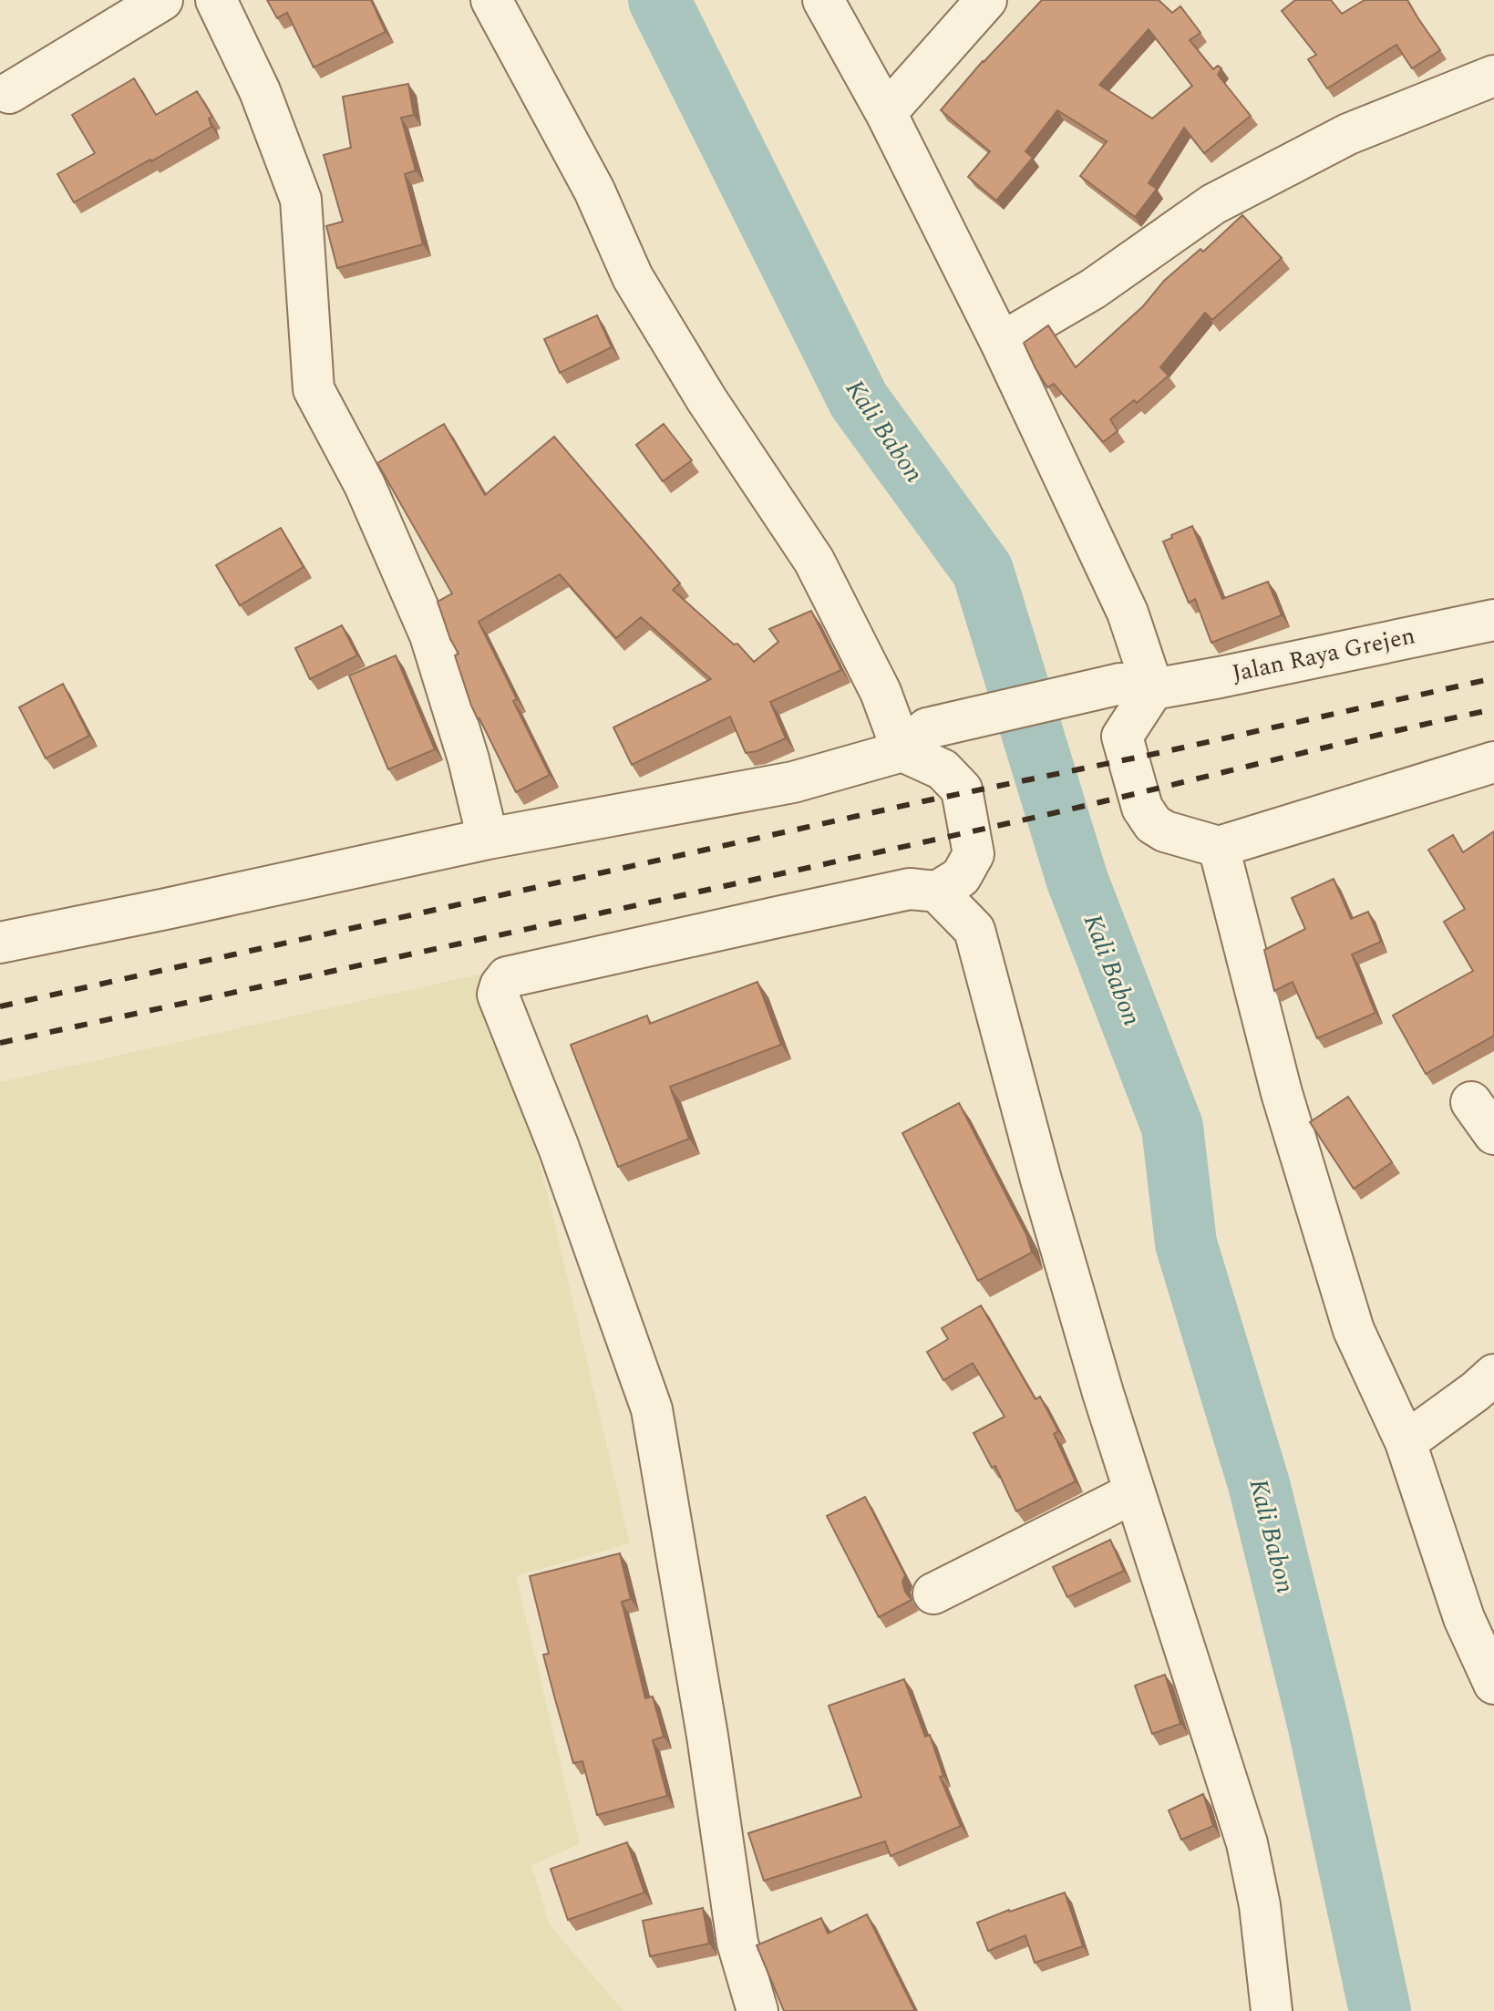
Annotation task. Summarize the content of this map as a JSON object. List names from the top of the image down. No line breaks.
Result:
{"streets":{"street":["Jalan Raya Grejen"]},"water":["Kali Babon"]}
